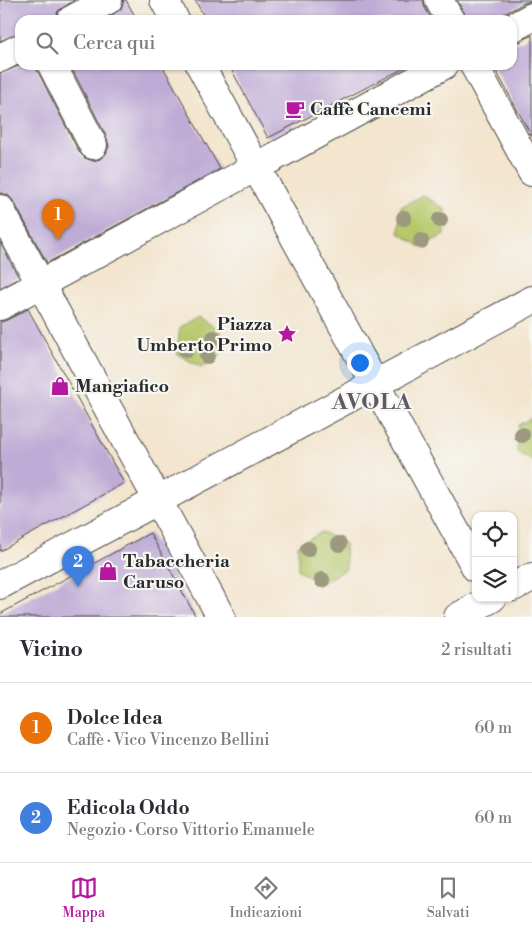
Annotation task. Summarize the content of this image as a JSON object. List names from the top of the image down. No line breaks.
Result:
{"districts":["AVOLA"],"places":{"cafe":["Caffè Cancemi"],"place":["Piazza Umberto Primo"],"shop":["Mangiafico","Tabaccheria Caruso"]},"page":{"search":"Cerca qui","pins":["1","2"],"heading":["Vicino","2 risultati"],"list":[{"mark":"1","name":"Dolce Idea","note":"Caffè · Vico Vincenzo Bellini","value":"60 m"},{"mark":"2","name":"Edicola Oddo","note":"Negozio · Corso Vittorio Emanuele","value":"60 m"}],"nav":["Mappa","Indicazioni","Salvati"]}}
